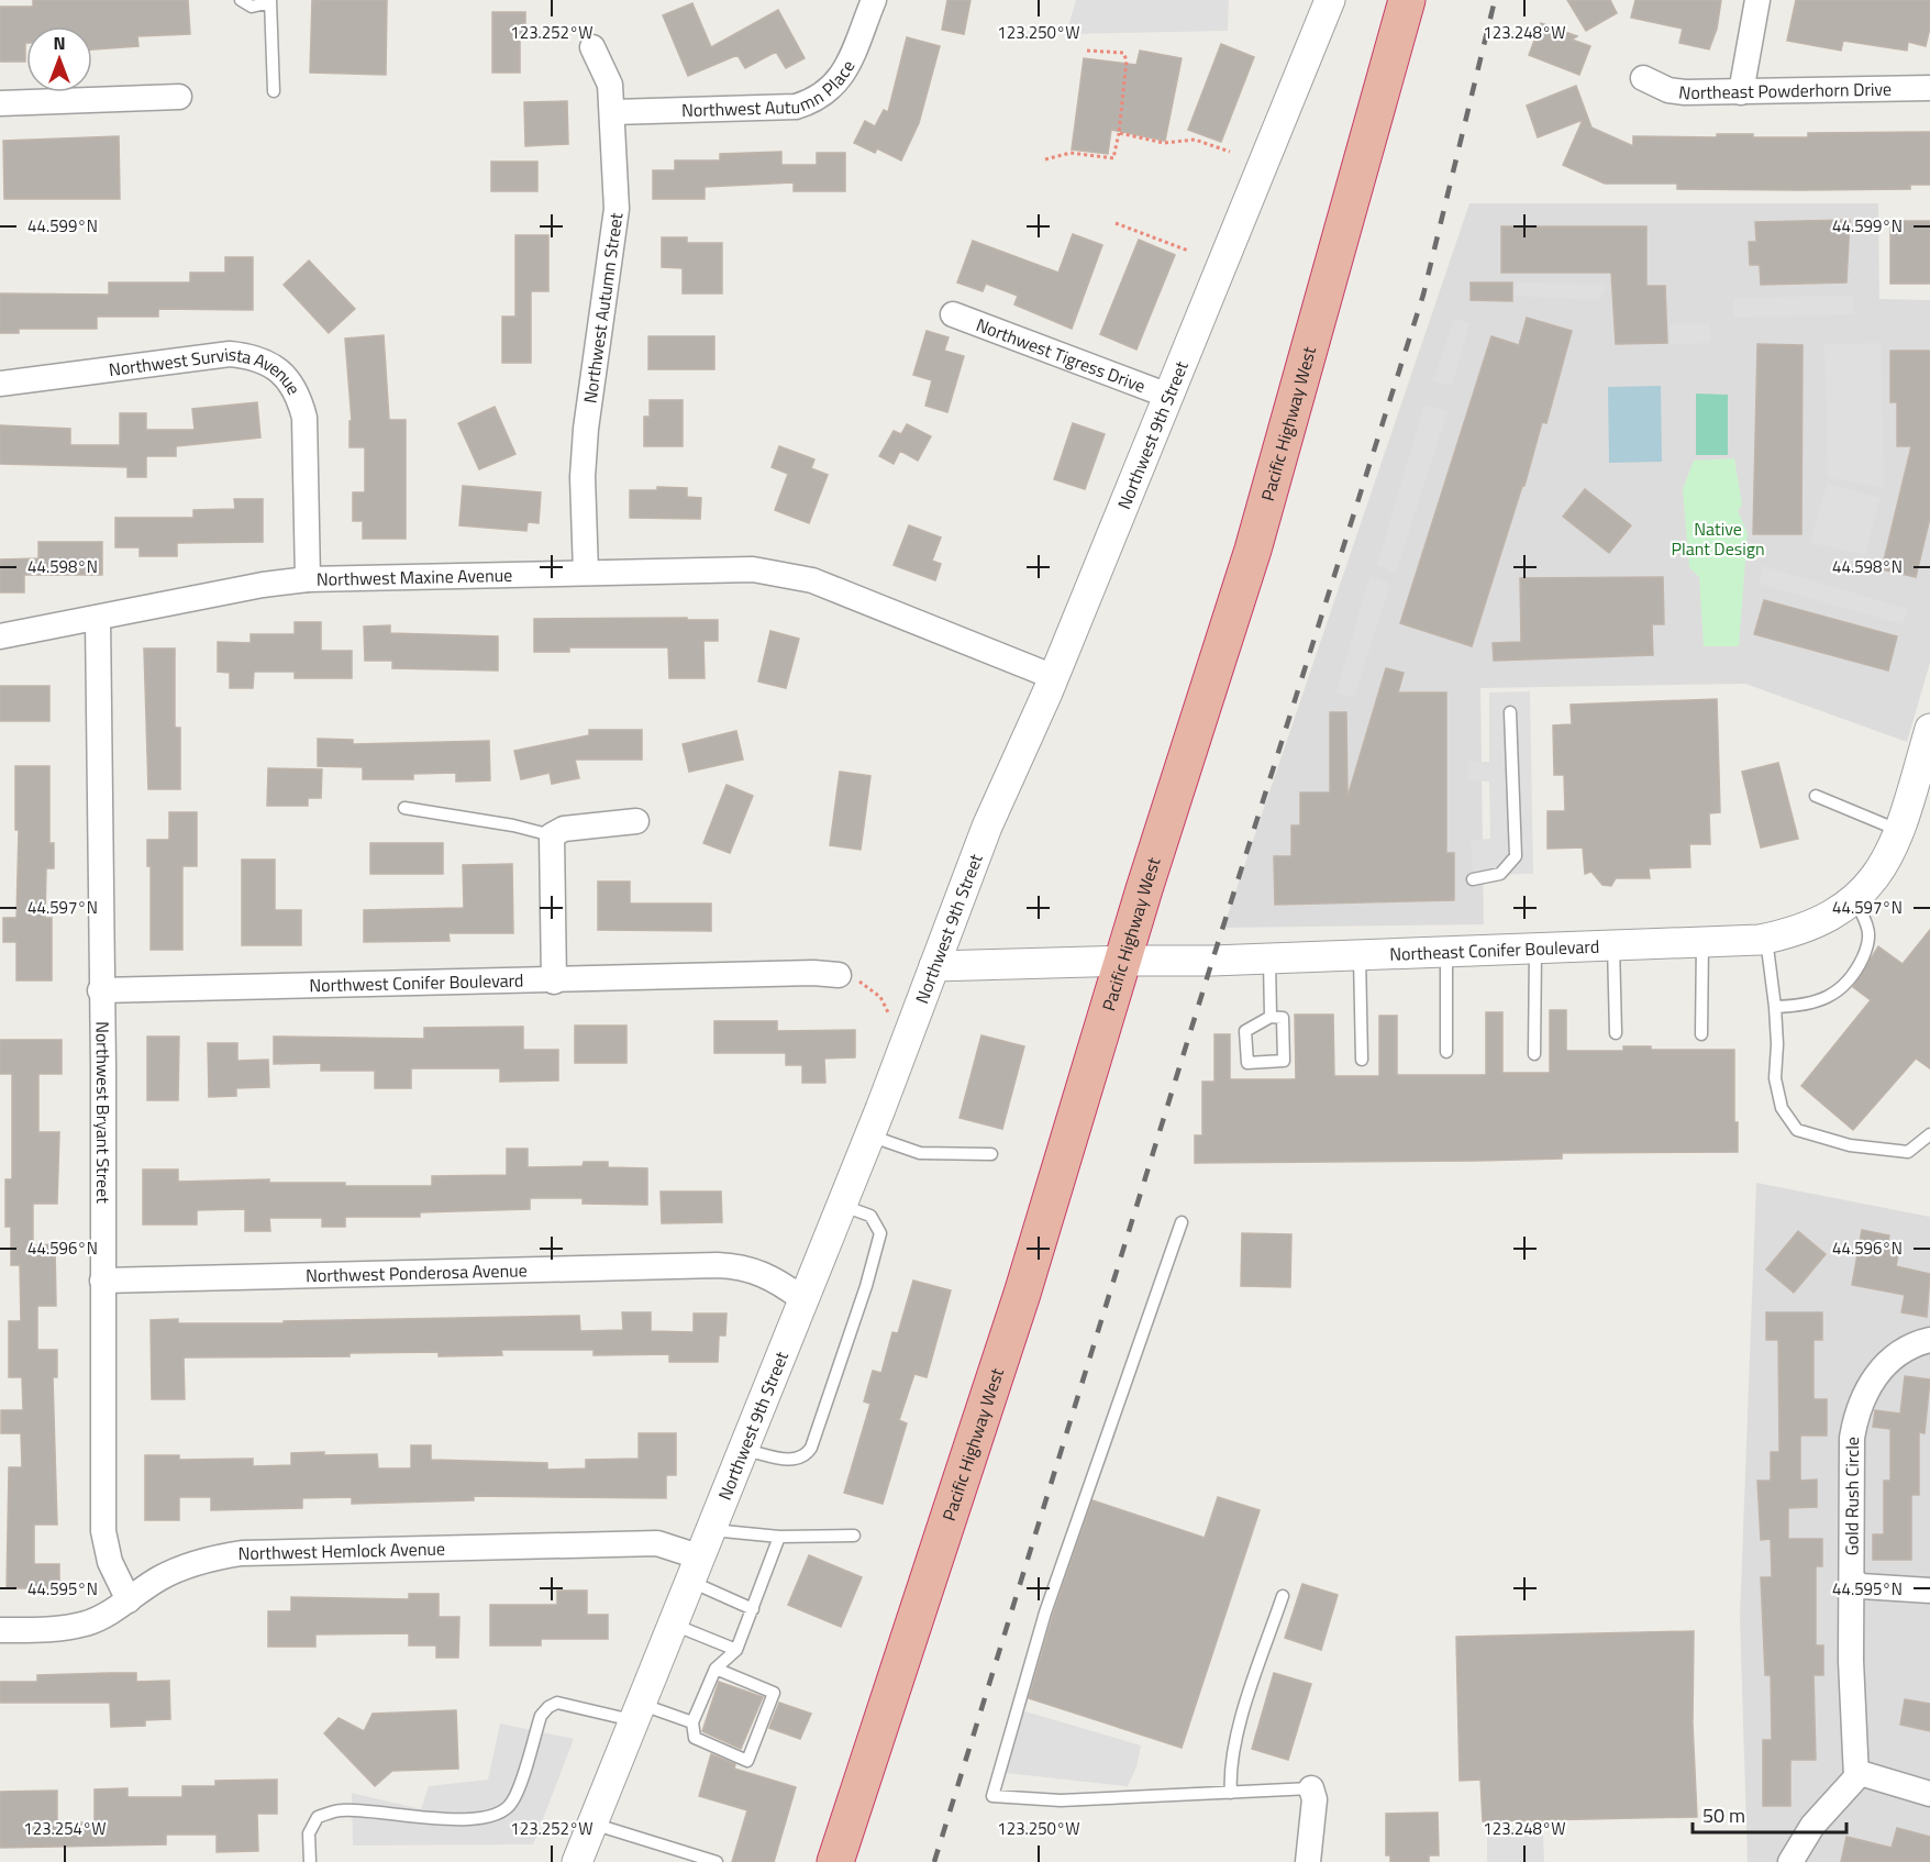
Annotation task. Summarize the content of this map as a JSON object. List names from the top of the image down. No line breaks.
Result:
{"streets":{"highway":["Pacific Highway West"],"street":["Northwest Autumn Place","Northeast Powderhorn Drive","Northwest Autumn Street","Northwest Tigress Drive","Northwest Survista Avenue","Northwest 9th Street","Northwest Maxine Avenue","Northeast Conifer Boulevard","Northwest Conifer Boulevard","Northwest Bryant Street","Northwest Ponderosa Avenue","Gold Rush Circle","Northwest Hemlock Avenue"]},"crossings":[["Northwest Autumn Place","Northwest Autumn Street"],["Northwest Autumn Street","Northwest Maxine Avenue"],["Northwest Tigress Drive","Northwest 9th Street"],["Northwest Survista Avenue","Northwest Maxine Avenue"],["Pacific Highway West","Northeast Conifer Boulevard"],["Northwest 9th Street","Northwest Maxine Avenue"],["Northwest 9th Street","Northeast Conifer Boulevard"],["Northwest 9th Street","Northwest Ponderosa Avenue"],["Northwest 9th Street","Northwest Hemlock Avenue"],["Northwest Maxine Avenue","Northwest Bryant Street"],["Northwest Conifer Boulevard","Northwest Bryant Street"],["Northwest Bryant Street","Northwest Ponderosa Avenue"],["Northwest Bryant Street","Northwest Hemlock Avenue"]],"parks":["Native Plant Design"],"scale_bar":"50 m","north":"top","coordinates":["123.252°W","123.250°W","123.248°W","44.599°N","44.598°N","44.597°N","44.596°N","44.595°N","123.254°W"]}
